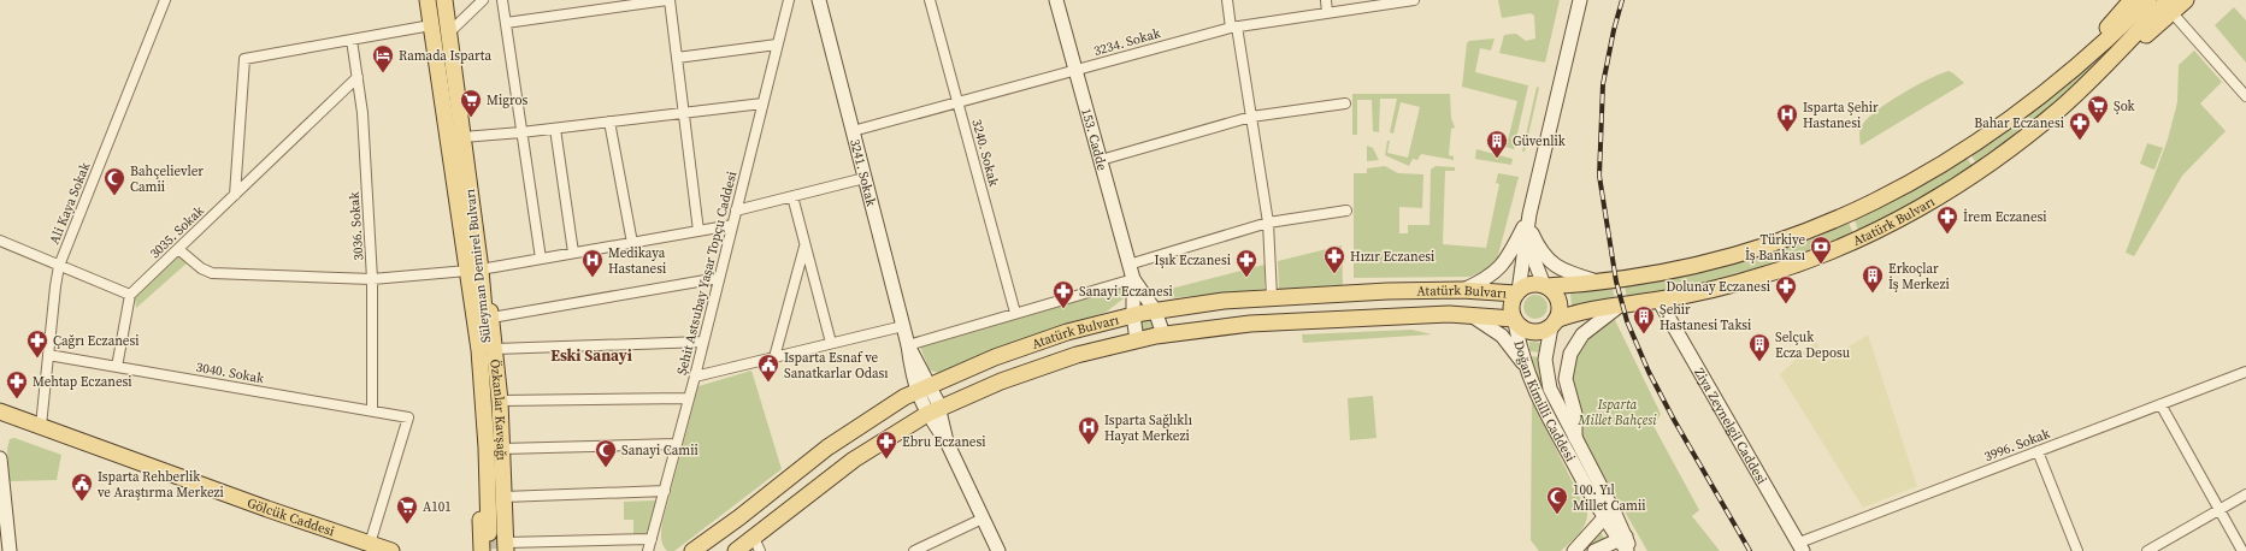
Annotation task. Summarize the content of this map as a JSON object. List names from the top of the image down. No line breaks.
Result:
{"streets":{"main road":["Atatürk Bulvarı","Süleyman Demirel Bulvarı","Özkanlar Kavşağı","Gölcük Caddesi"],"street":["3234. Sokak","153. Cadde","3240. Sokak","3241. Sokak","Ali Kaya Sokak","3036. Sokak","3035. Sokak","Şehit Astsubay Yaşar Topçu Caddesi","3040. Sokak","Doğan Kimilli Caddesi","Ziya Zeynelgil Caddesi","3996. Sokak"]},"crossings":[["3234. Sokak","153. Cadde"],["3234. Sokak","3240. Sokak"],["3234. Sokak","3241. Sokak"],["3241. Sokak","Atatürk Bulvarı"],["Ali Kaya Sokak","3040. Sokak"],["Ali Kaya Sokak","Gölcük Caddesi"],["Atatürk Bulvarı","Doğan Kimilli Caddesi"],["Atatürk Bulvarı","Ziya Zeynelgil Caddesi"],["3036. Sokak","3035. Sokak"],["3036. Sokak","3040. Sokak"],["Süleyman Demirel Bulvarı","Özkanlar Kavşağı"],["3040. Sokak","Gölcük Caddesi"],["Ziya Zeynelgil Caddesi","3996. Sokak"]],"districts":["Eski Sanayi"],"parks":["Isparta Millet Bahçesi"],"places":{"hotel":["Ramada Isparta"],"supermarket":["Migros","Şok","A101"],"hospital":["Isparta Şehir Hastanesi","Medikaya Hastanesi","Isparta Sağlıklı Hayat Merkezi"],"pharmacy":["Bahar Eczanesi","İrem Eczanesi","Hızır Eczanesi","Işık Eczanesi","Dolunay Eczanesi","Sanayi Eczanesi","Çağrı Eczanesi","Mehtap Eczanesi","Ebru Eczanesi"],"building":["Güvenlik","Erkoçlar İş Merkezi","Şehir Hastanesi Taksi","Selçuk Ecza Deposu"],"mosque":["Bahçelievler Camii","Sanayi Camii","100. Yıl Millet Camii"],"bank":["Türkiye İş Bankası"],"public building":["Isparta Esnaf ve Sanatkarlar Odası","Isparta Rehberlik ve Araştırma Merkezi"]}}
